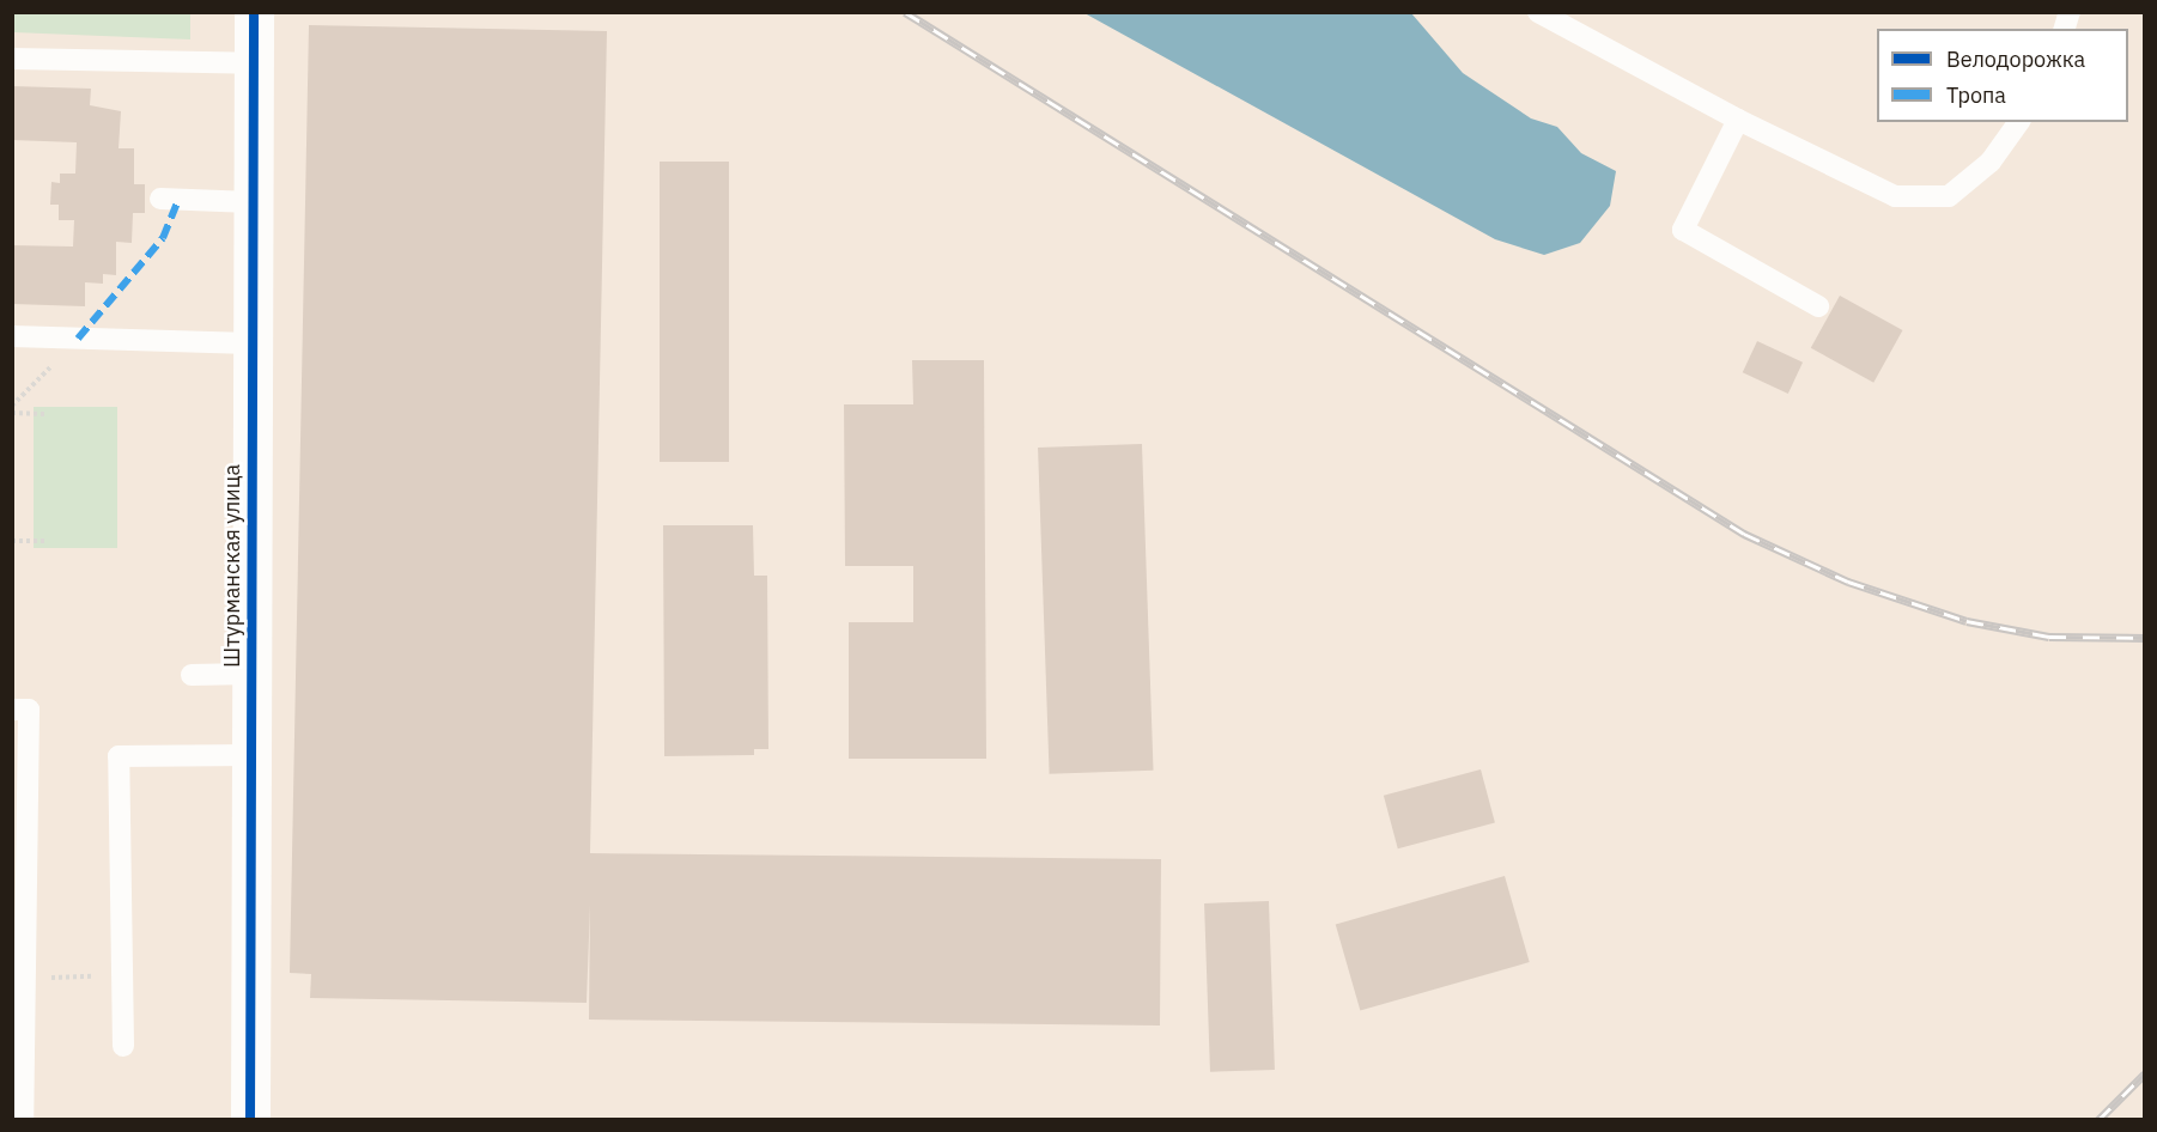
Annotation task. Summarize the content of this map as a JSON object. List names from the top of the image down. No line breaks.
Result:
{"streets":{"street":["Штурманская улица"]},"legend":["Велодорожка","Тропа"]}
